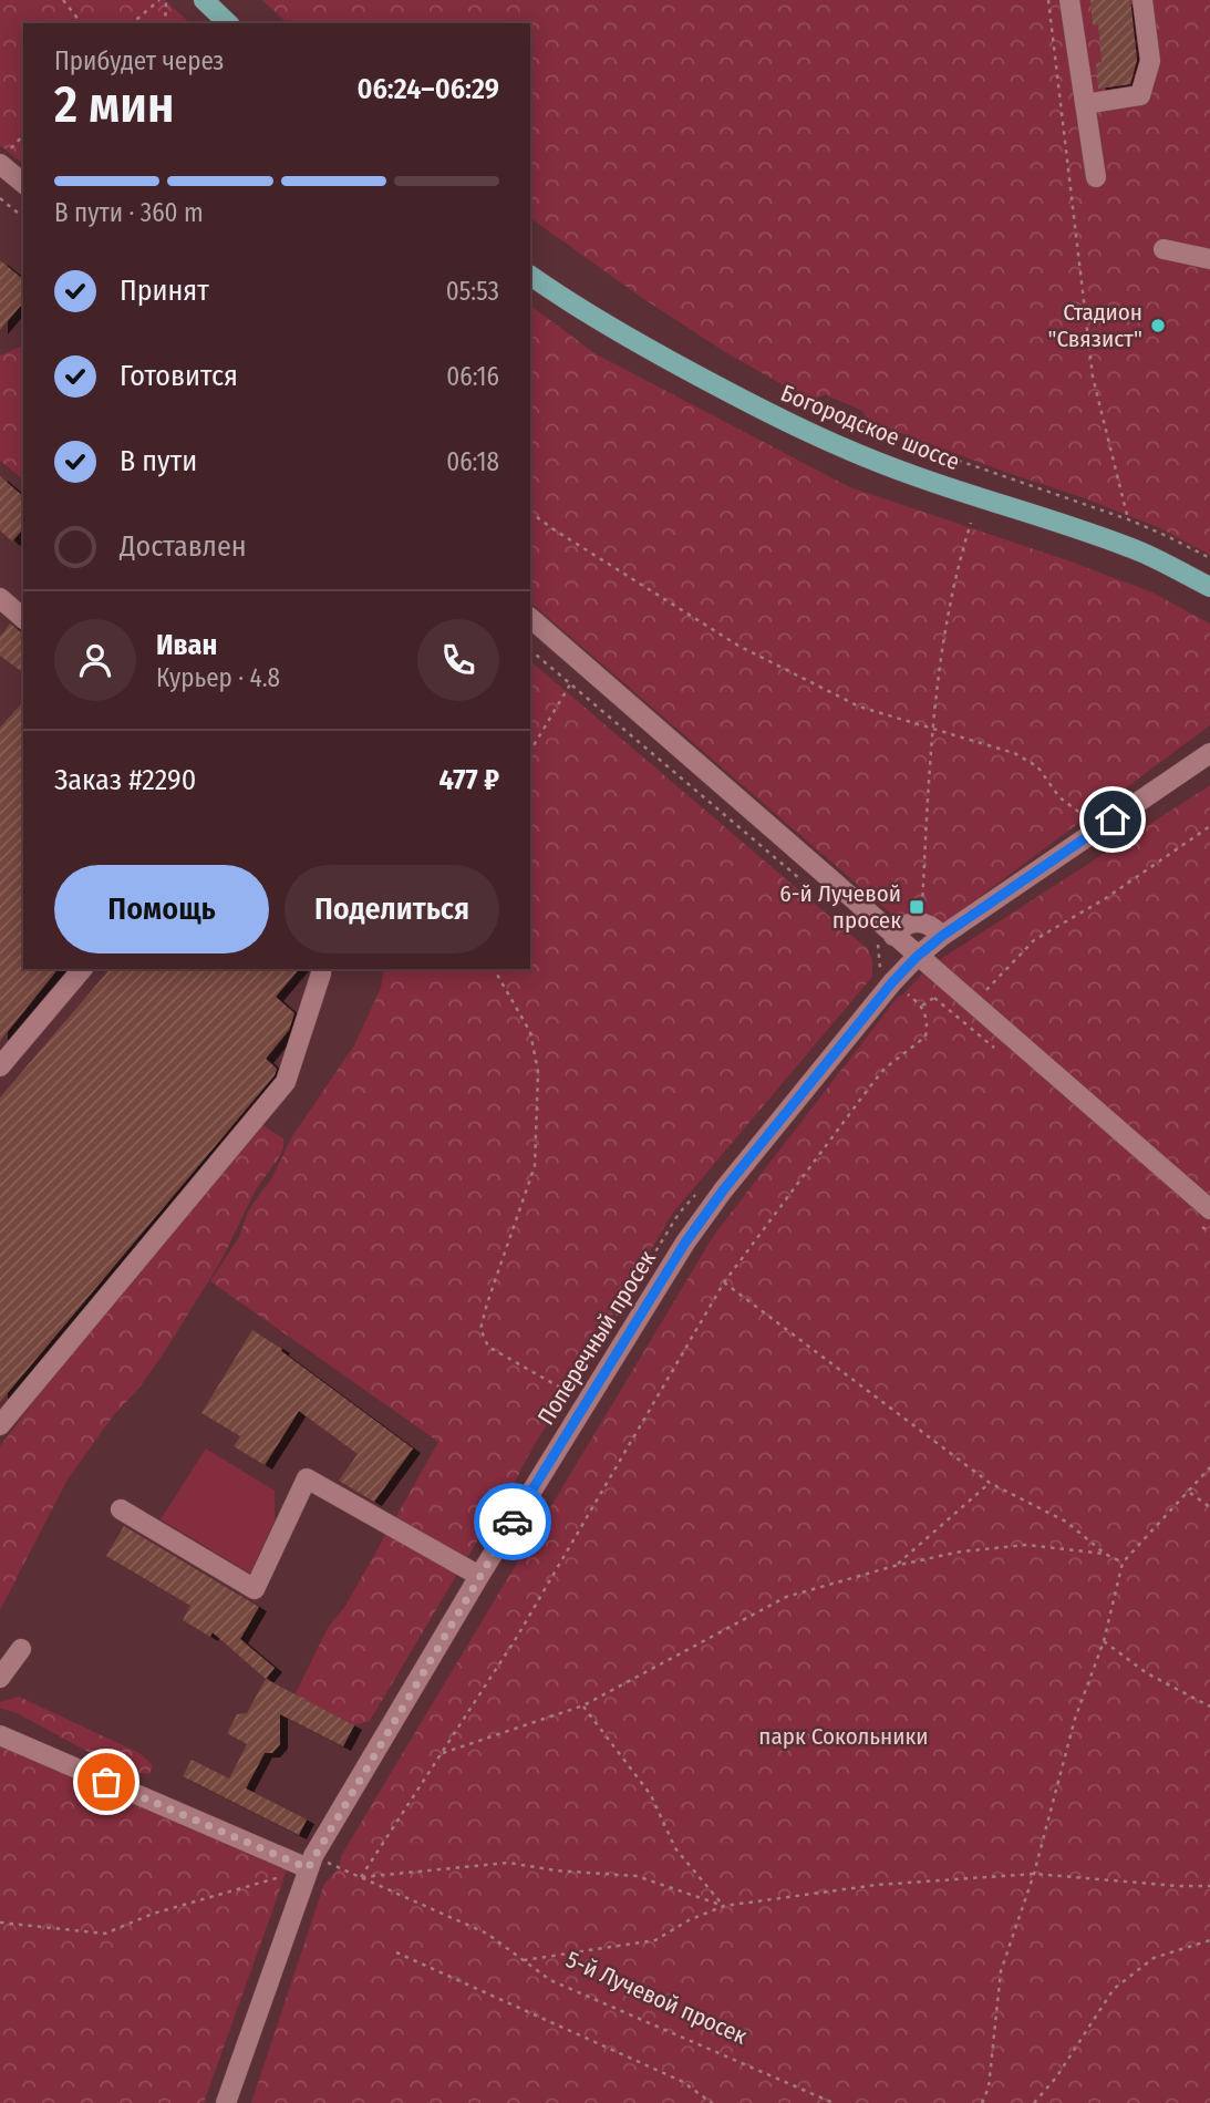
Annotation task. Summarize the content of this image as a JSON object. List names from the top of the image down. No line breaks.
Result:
{"streets":{"main road":["Богородское шоссе"],"street":["Поперечный просек"],"path":["5-й Лучевой просек"]},"crossings":[["Поперечный просек","5-й Лучевой просек"]],"parks":["парк Сокольники"],"places":{"other":["Стадион \"Связист\""],"transit":["6-й Лучевой просек"]},"page":{"heading":["2 мин","Прибудет через","06:24–06:29"],"panel":["Иван","Курьер · 4.8","Заказ #2290","477 ₽"],"bar":"В пути · 360 m","list":[["Принят","05:53"],["Готовится","06:16"],["В пути","06:18"],"Доставлен"],"buttons":["Помощь","Поделиться"]}}
